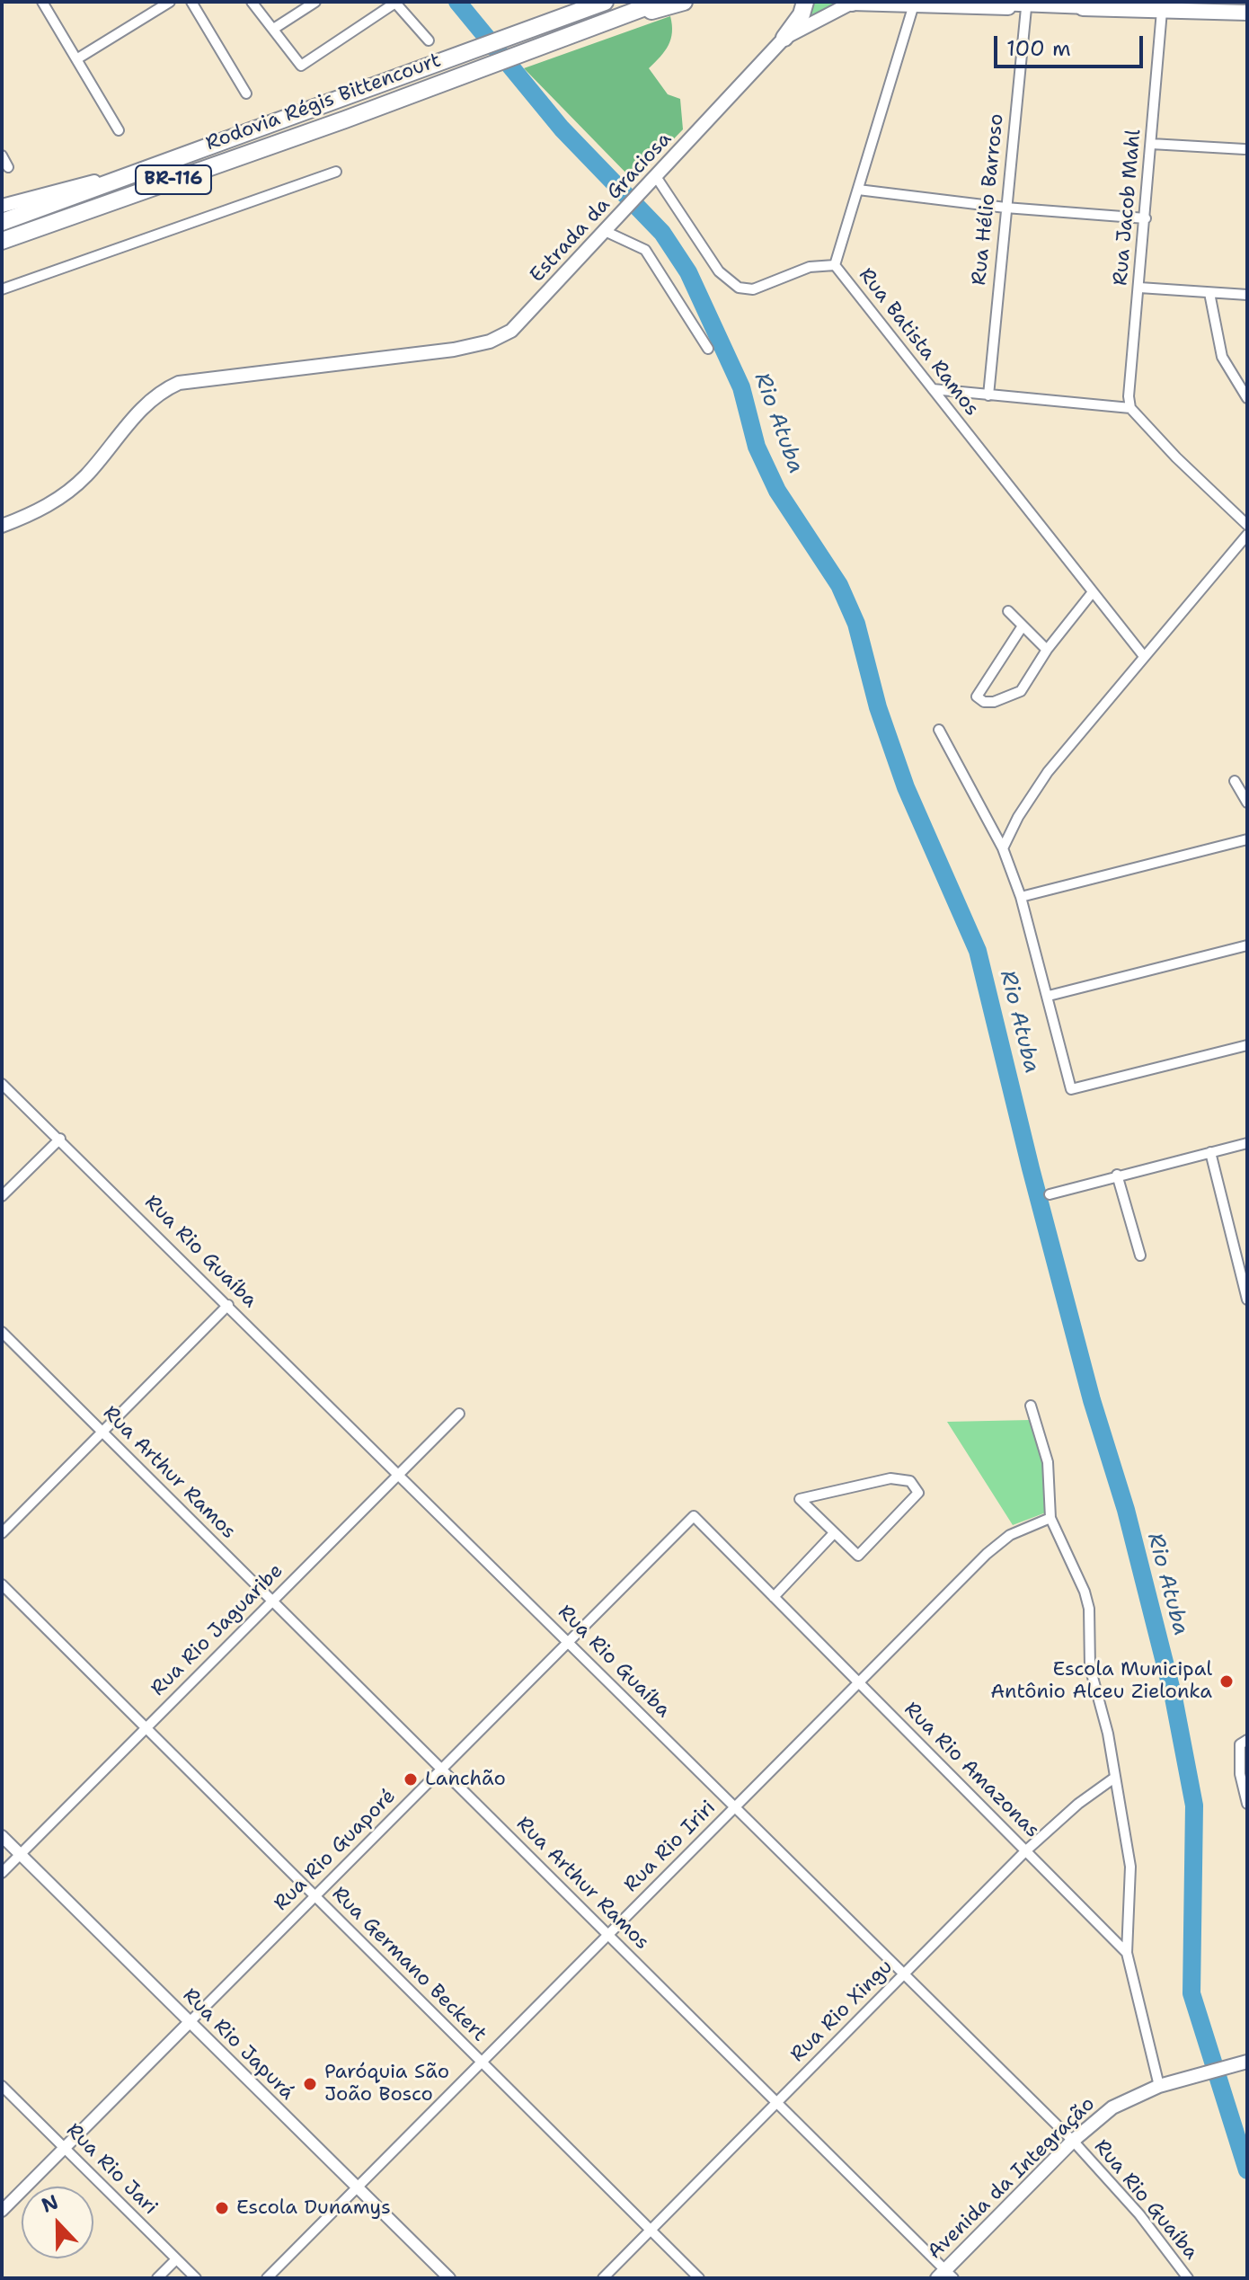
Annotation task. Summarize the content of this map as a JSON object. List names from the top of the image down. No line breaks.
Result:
{"streets":{"highway":["Rodovia Régis Bittencourt","BR-116"],"main road":["Estrada da Graciosa","Avenida da Integração"],"street":["Rua Hélio Barroso","Rua Jacob Mahl","Rua Batista Ramos","Rua Rio Guaíba","Rua Arthur Ramos","Rua Rio Jaguaribe","Rua Rio Amazonas","Rua Rio Iriri","Rua Rio Guaporé","Rua Germano Beckert","Rua Rio Xingu","Rua Rio Japurá","Rua Rio Jari"]},"crossings":[["Rua Hélio Barroso","Estrada da Graciosa"],["Estrada da Graciosa","Rua Jacob Mahl"],["Estrada da Graciosa","Rua Batista Ramos"],["Rua Rio Guaíba","Rua Rio Jaguaribe"],["Rua Rio Guaíba","Rua Rio Iriri"],["Rua Rio Guaíba","Rua Rio Guaporé"],["Rua Rio Guaíba","Rua Rio Xingu"],["Rua Rio Guaíba","Avenida da Integração"],["Rua Arthur Ramos","Rua Rio Jaguaribe"],["Rua Arthur Ramos","Rua Rio Iriri"],["Rua Arthur Ramos","Rua Rio Guaporé"],["Rua Arthur Ramos","Rua Rio Xingu"],["Rua Arthur Ramos","Avenida da Integração"],["Rua Rio Jaguaribe","Rua Germano Beckert"],["Rua Rio Jaguaribe","Rua Rio Japurá"],["Rua Rio Amazonas","Rua Rio Iriri"],["Rua Rio Amazonas","Rua Rio Guaporé"],["Rua Rio Amazonas","Rua Rio Xingu"],["Rua Rio Iriri","Rua Germano Beckert"],["Rua Rio Iriri","Rua Rio Japurá"],["Rua Rio Guaporé","Rua Germano Beckert"],["Rua Rio Guaporé","Rua Rio Japurá"],["Rua Rio Guaporé","Rua Rio Jari"],["Rua Germano Beckert","Rua Rio Xingu"]],"water":["Rio Atuba"],"places":["Escola Municipal Antônio Alceu Zielonka","Lanchão","Paróquia São João Bosco","Escola Dunamys"],"scale_bar":"100 m","north":"top"}
